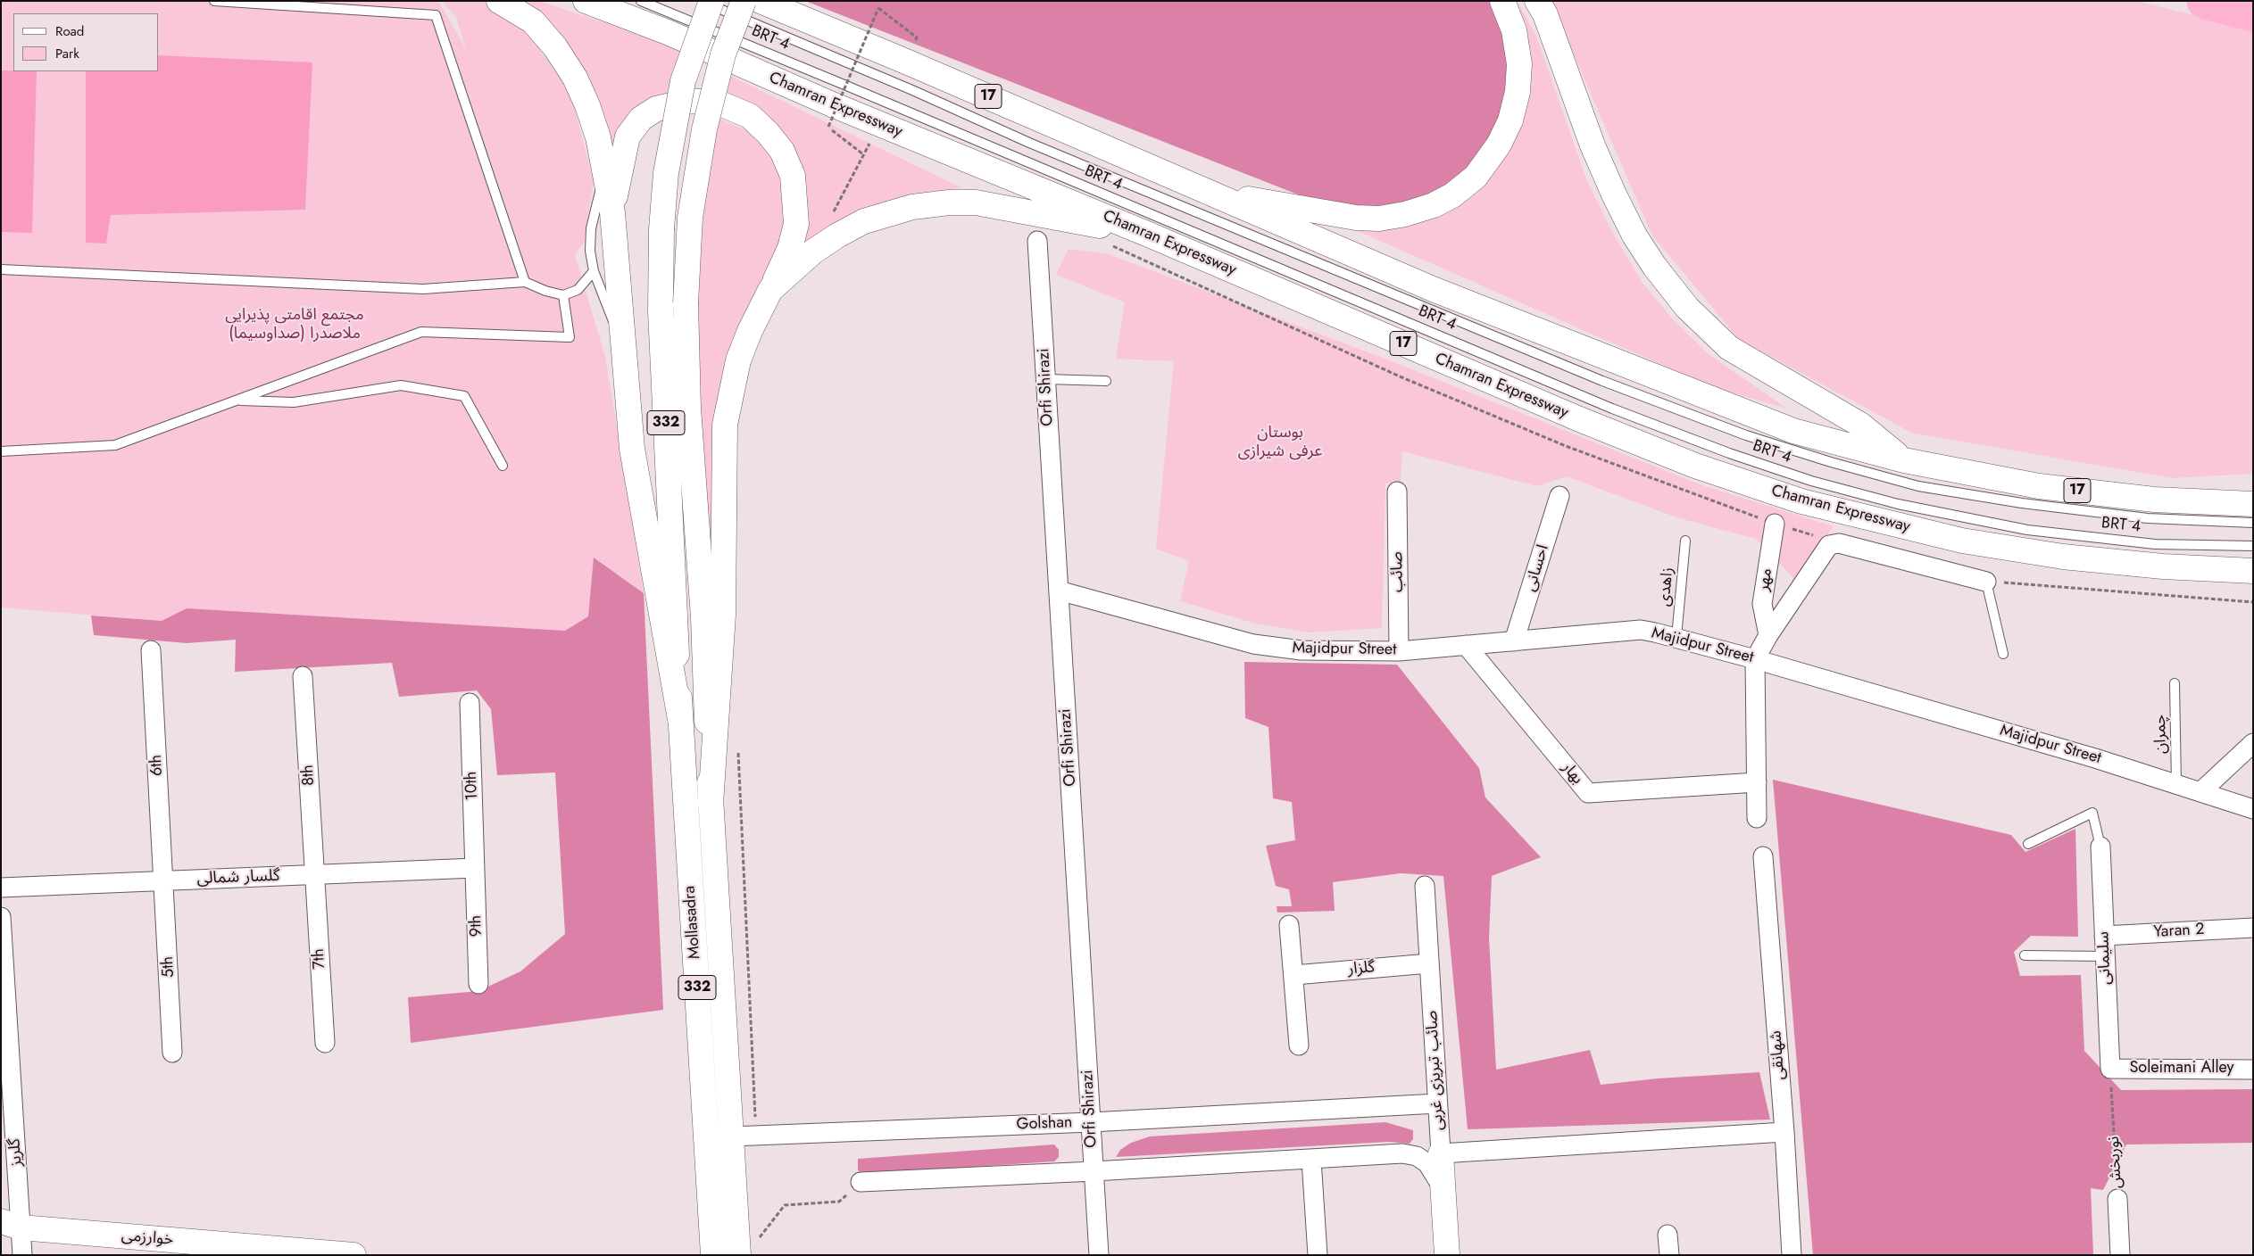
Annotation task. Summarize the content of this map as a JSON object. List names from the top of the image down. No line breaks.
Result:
{"streets":{"main road":["17","Chamran Expressway","332","Mollasadra","صائب تبریزی غربی","خوارزمی"],"street":["Orfi Shirazi","احسانی","صائب","مهر","Majidpur Street","6th","بهار","8th","10th","گلسار شمالی","9th","Yaran 2","سلیمانی","7th","5th","گلزار","شهانقی","Soleimani Alley","Golshan","گلریز","نوربخش"],"lane":["BRT 4","زاهدی","چمران"]},"crossings":[["Orfi Shirazi","Majidpur Street"],["Orfi Shirazi","Golshan"],["احسانی","Majidpur Street"],["صائب","Majidpur Street"],["زاهدی","Majidpur Street"],["Majidpur Street","چمران"],["Majidpur Street","بهار"],["6th","گلسار شمالی"],["6th","5th"],["8th","گلسار شمالی"],["8th","7th"],["10th","گلسار شمالی"],["10th","9th"],["گلسار شمالی","9th"],["گلسار شمالی","7th"],["گلسار شمالی","5th"],["Mollasadra","Golshan"],["Yaran 2","سلیمانی"],["سلیمانی","Soleimani Alley"],["سلیمانی","نوربخش"],["گلزار","صائب تبریزی غربی"],["Soleimani Alley","نوربخش"],["صائب تبریزی غربی","Golshan"],["گلریز","خوارزمی"]],"parks":["مجتمع اقامتی پذیرایی ملاصدرا (صداوسیما)","بوستان عرفی شیرازی"],"legend":["Road","Park"]}
